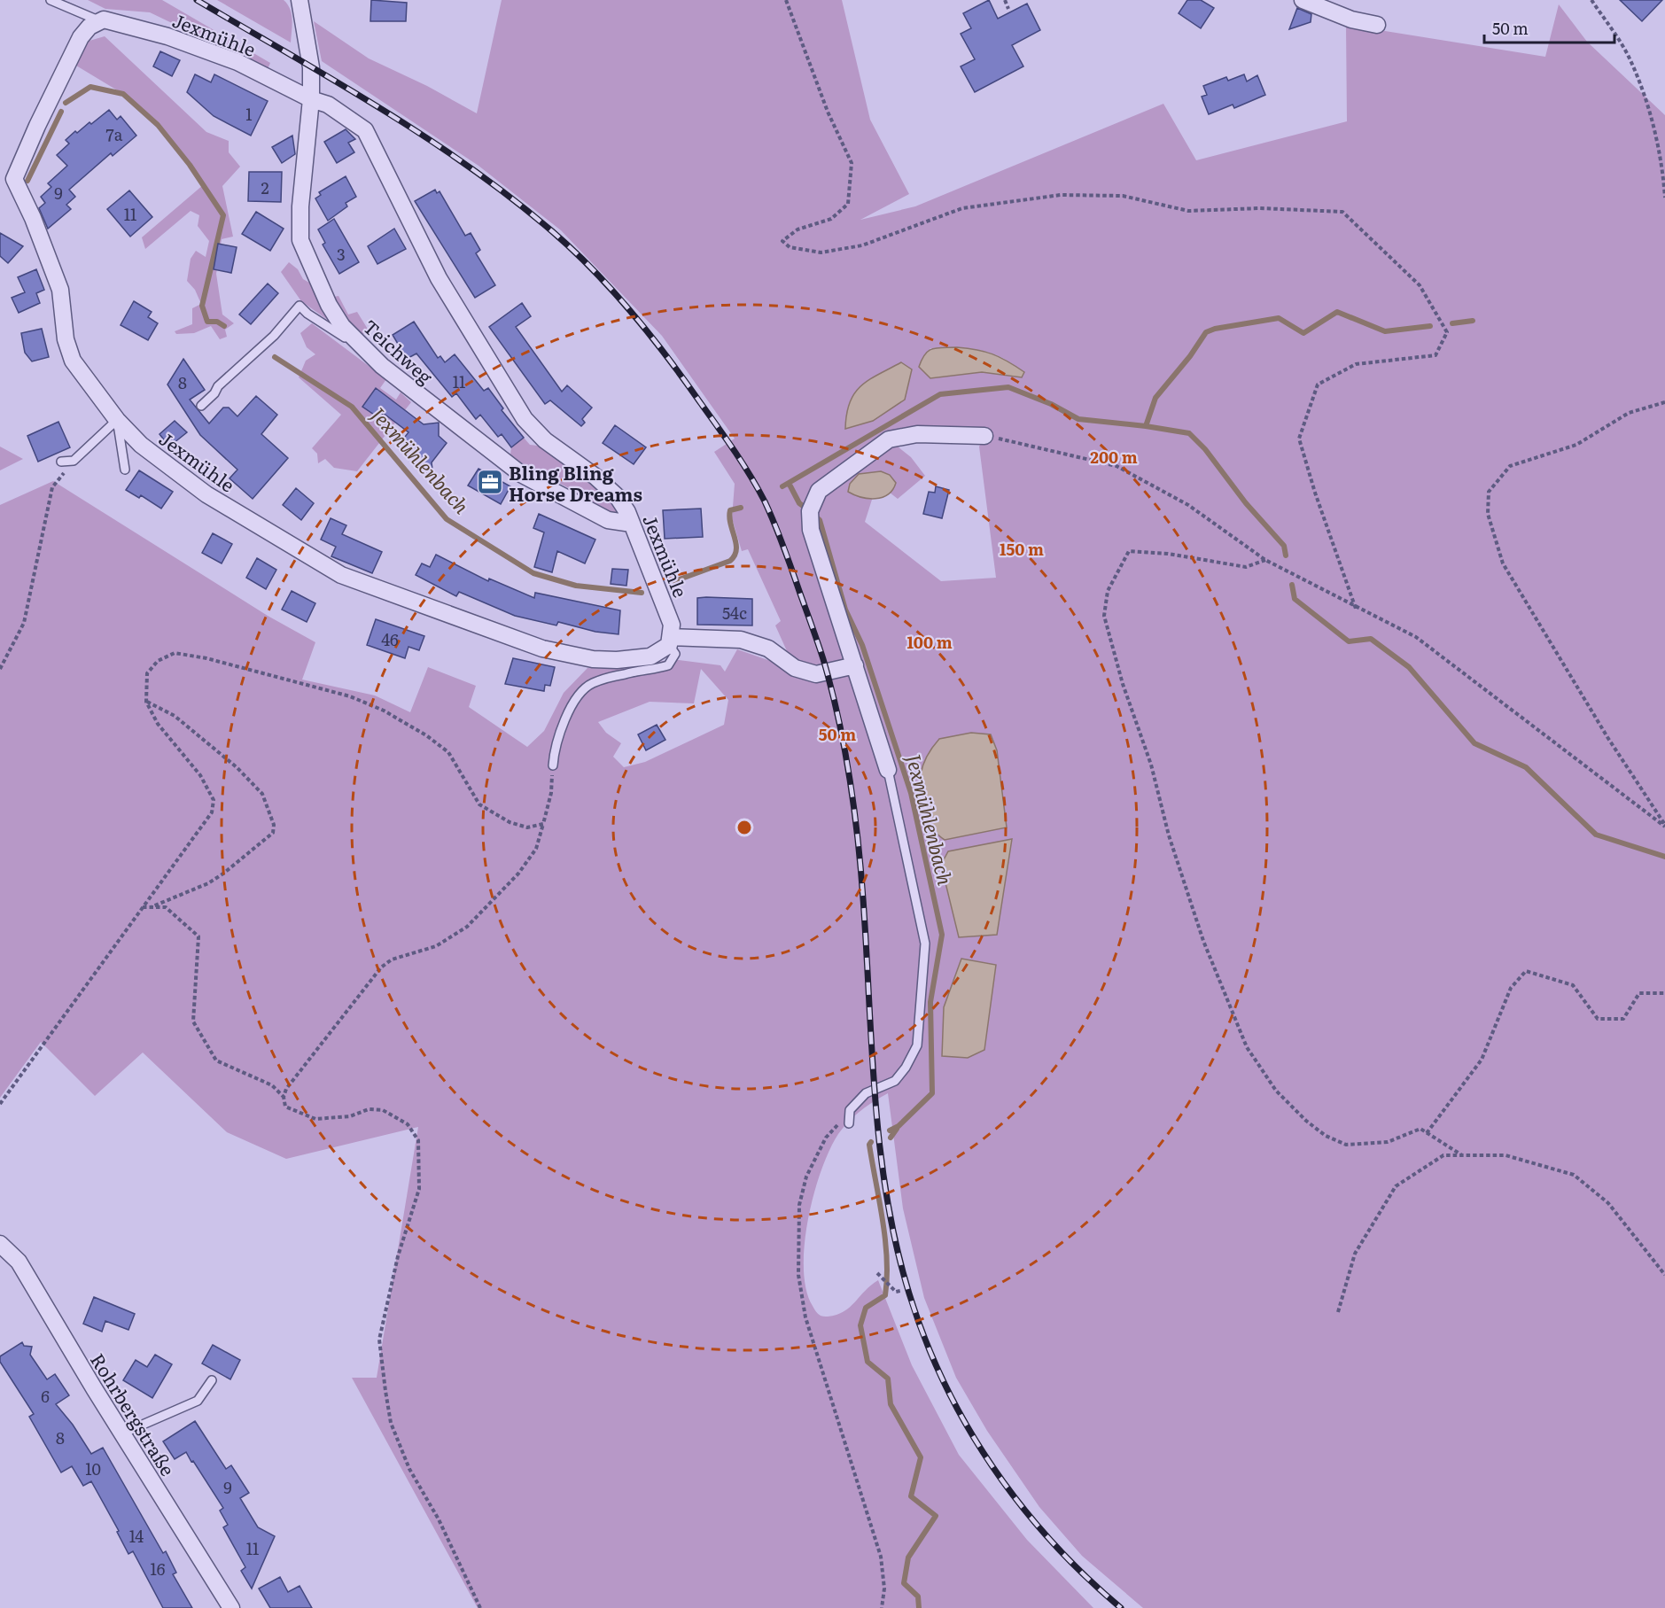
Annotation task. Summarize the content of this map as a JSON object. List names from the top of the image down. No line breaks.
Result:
{"streets":{"street":["Jexmühle","Teichweg","Rohrbergstraße"]},"crossings":[["Jexmühle","Teichweg"]],"water":["Jexmühlenbach"],"places":{"office":["Bling Bling Horse Dreams"]},"house_numbers":["1","7a","2","9","11","3","11","8","54c","46","6","8","10","9","14","11","16"],"scale_bar":"50 m","rings":["200 m","150 m","100 m","50 m"]}
